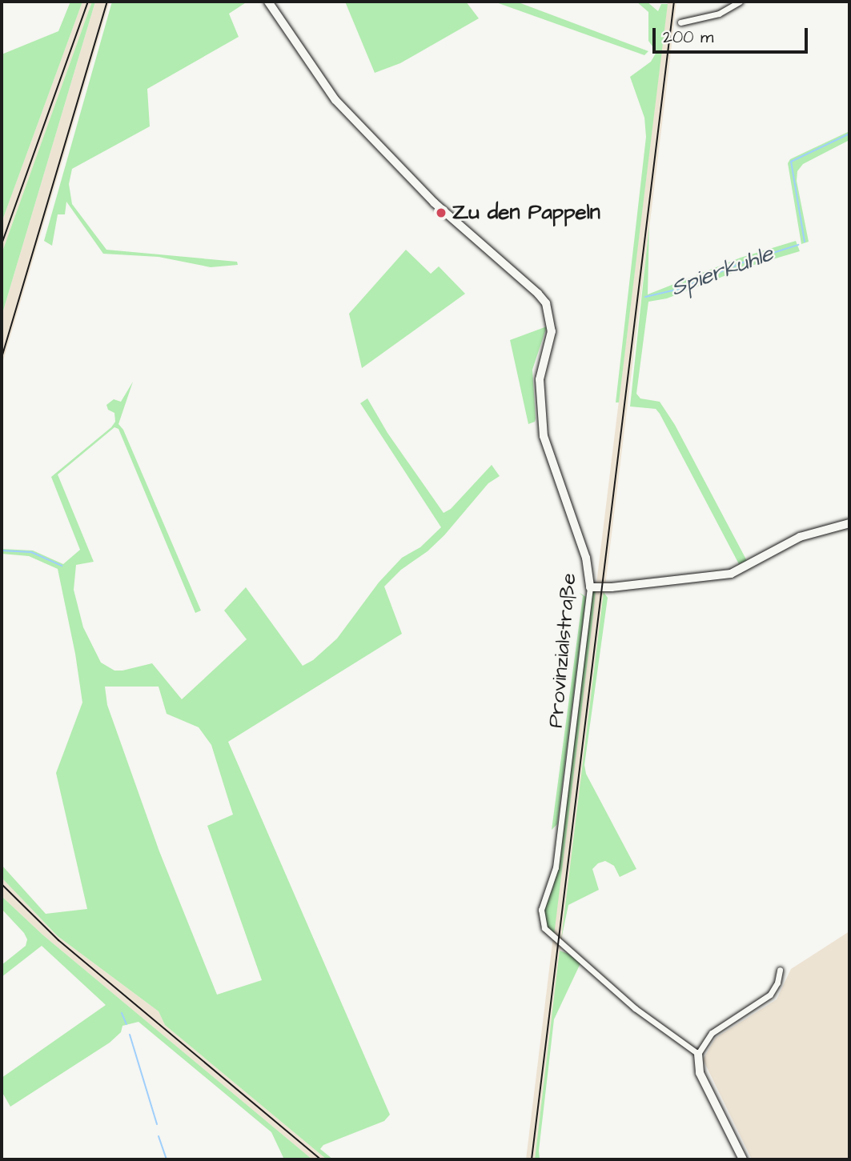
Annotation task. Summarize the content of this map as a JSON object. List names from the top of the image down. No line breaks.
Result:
{"streets":{"street":["Provinzialstraße"]},"water":["Spierkuhle"],"places":["Zu den Pappeln"],"scale_bar":"200 m"}
